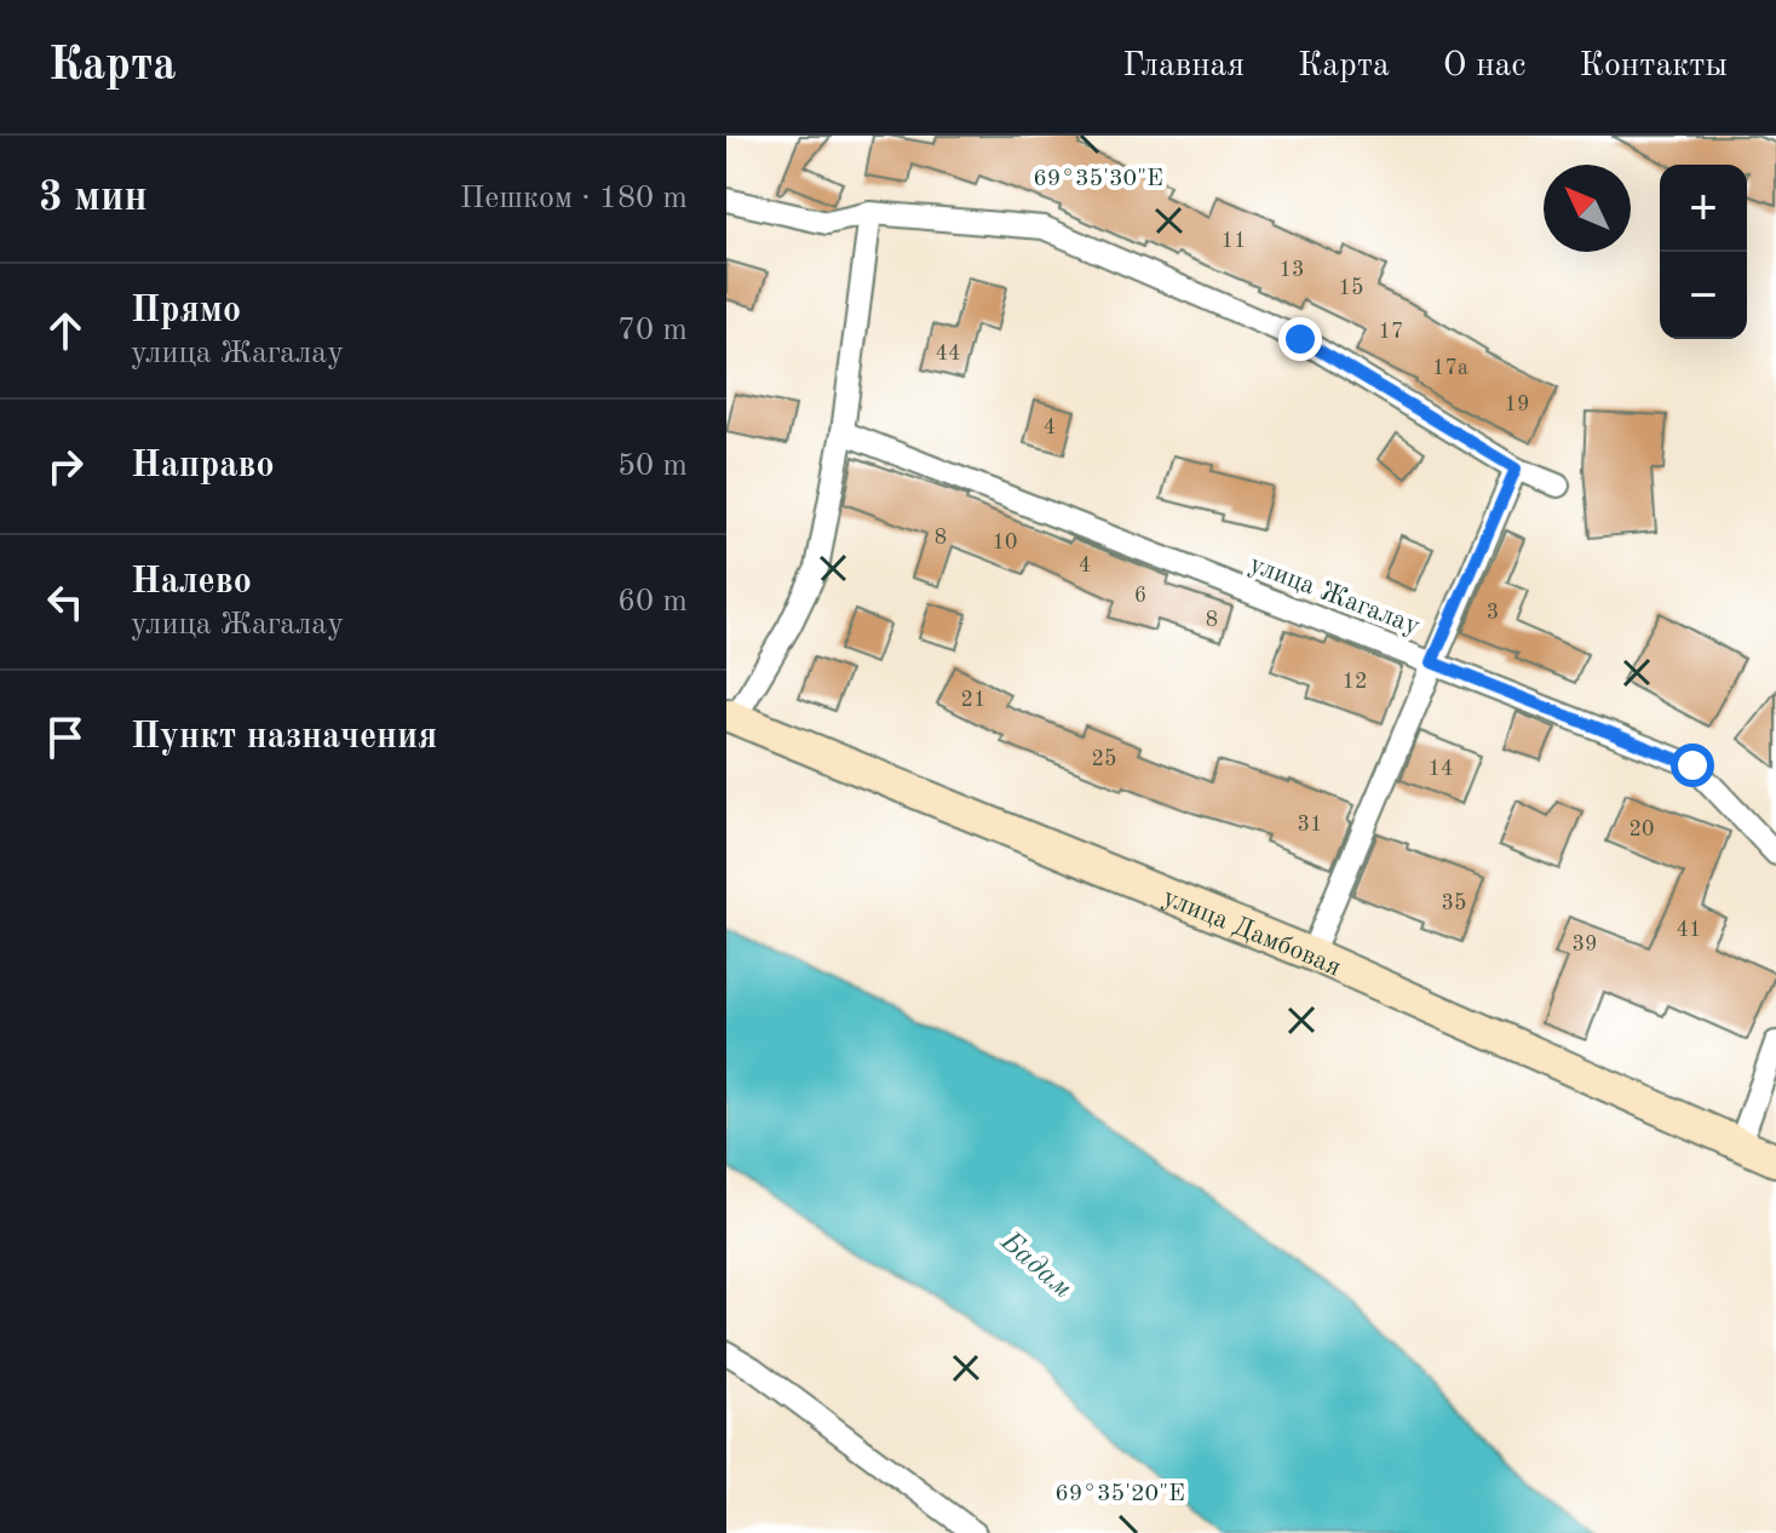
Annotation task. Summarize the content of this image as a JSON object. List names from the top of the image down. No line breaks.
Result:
{"streets":{"street":["улица Жагалау","улица Дамбовая"]},"water":["Бадам"],"house_numbers":["11","13","15","17","44","17а","19","4","8","10","4","6","3","8","12","21","25","14","31","20","35","41","39"],"north":"top left","page":{"header":"Карта","nav":["Главная","Карта","О нас","Контакты"],"heading":["3 мин","Пешком · 180 m"],"map_buttons":["+","−"],"list":[["Прямо","улица Жагалау","70 m"],["Направо","50 m"],["Налево","улица Жагалау","60 m"],"Пункт назначения"]},"coordinates":["69°35'30\"E","69°35'20\"E"]}
